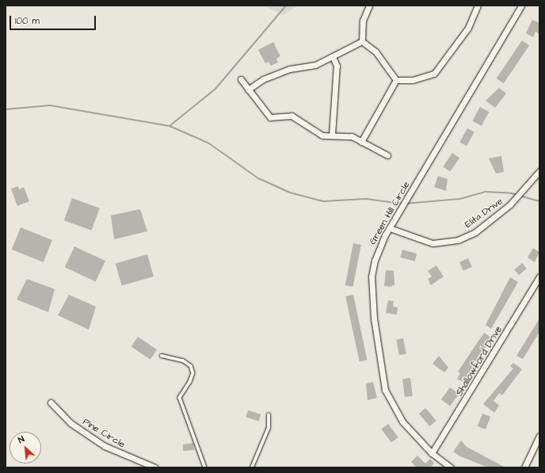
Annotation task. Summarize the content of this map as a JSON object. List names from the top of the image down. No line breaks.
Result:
{"streets":{"street":["Green Hill Circle","Elita Drive","Shallowford Drive","Pine Circle"]},"crossings":[["Green Hill Circle","Elita Drive"],["Green Hill Circle","Shallowford Drive"]],"scale_bar":"100 m","north":"top left"}
